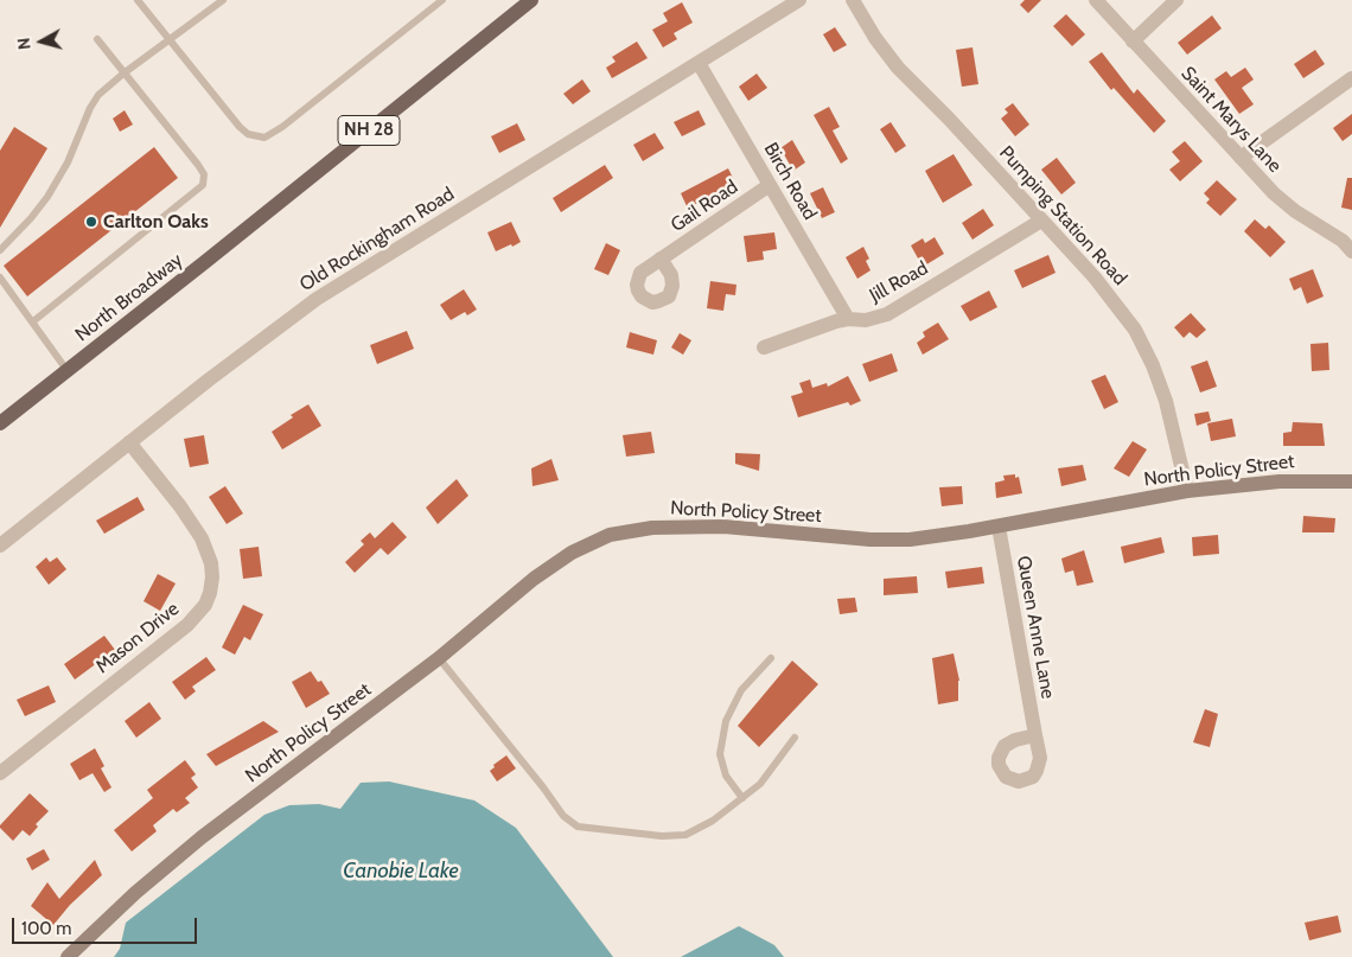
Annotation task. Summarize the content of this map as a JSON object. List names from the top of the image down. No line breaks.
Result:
{"streets":{"main road":["NH 28","North Broadway"],"street":["Saint Marys Lane","Birch Road","Gail Road","Pumping Station Road","Old Rockingham Road","Jill Road","North Policy Street","Queen Anne Lane","Mason Drive"]},"crossings":[["Birch Road","Gail Road"],["Birch Road","Old Rockingham Road"],["Birch Road","Jill Road"],["Pumping Station Road","Jill Road"],["Pumping Station Road","North Policy Street"],["Old Rockingham Road","Mason Drive"],["North Policy Street","Queen Anne Lane"]],"water":["Canobie Lake"],"places":["Carlton Oaks"],"scale_bar":"100 m","north":"left"}
